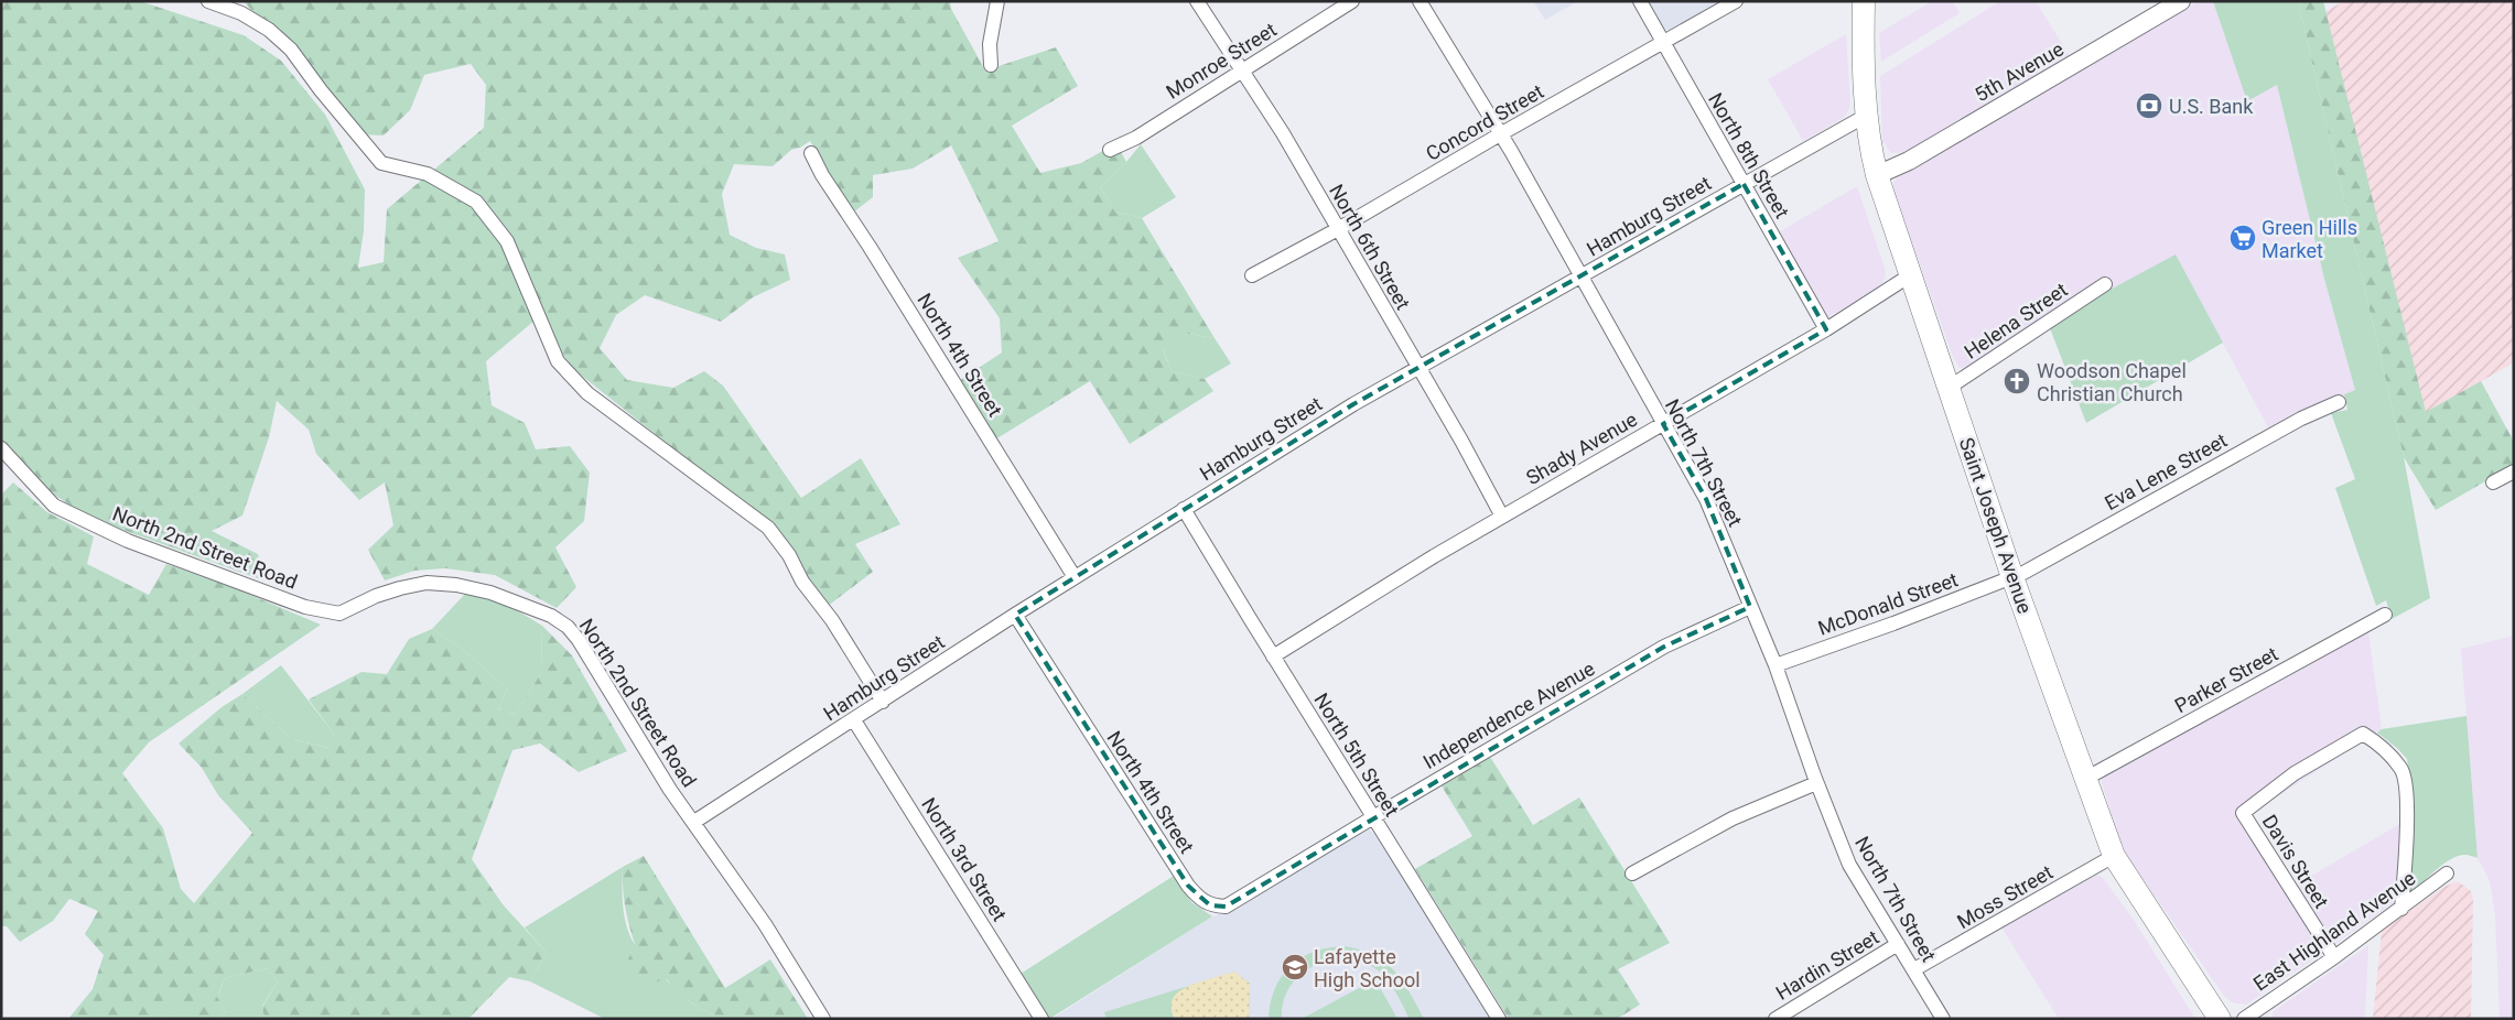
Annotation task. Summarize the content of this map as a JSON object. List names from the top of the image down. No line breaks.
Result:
{"streets":{"main road":["Saint Joseph Avenue"],"street":["Monroe Street","5th Avenue","Concord Street","North 8th Street","Hamburg Street","North 6th Street","Helena Street","North 4th Street","Shady Avenue","North 7th Street","Eva Lene Street","North 2nd Street Road","McDonald Street","Parker Street","Independence Avenue","North 5th Street","North 3rd Street","Davis Street","Moss Street","East Highland Avenue","Hardin Street"]},"crossings":[["Monroe Street","North 6th Street"],["5th Avenue","Saint Joseph Avenue"],["Concord Street","North 8th Street"],["Concord Street","North 6th Street"],["Concord Street","North 7th Street"],["North 8th Street","Hamburg Street"],["North 8th Street","Shady Avenue"],["Hamburg Street","North 6th Street"],["Hamburg Street","North 4th Street"],["Hamburg Street","North 7th Street"],["Hamburg Street","Saint Joseph Avenue"],["Hamburg Street","North 2nd Street Road"],["Hamburg Street","North 5th Street"],["Hamburg Street","North 3rd Street"],["North 6th Street","Shady Avenue"],["Helena Street","Saint Joseph Avenue"],["North 4th Street","Independence Avenue"],["Shady Avenue","North 7th Street"],["Shady Avenue","Saint Joseph Avenue"],["Shady Avenue","North 5th Street"],["North 7th Street","McDonald Street"],["North 7th Street","Independence Avenue"],["North 7th Street","Moss Street"],["North 7th Street","Hardin Street"],["Eva Lene Street","Saint Joseph Avenue"],["Eva Lene Street","McDonald Street"],["Saint Joseph Avenue","McDonald Street"],["Saint Joseph Avenue","Parker Street"],["Saint Joseph Avenue","Moss Street"],["Independence Avenue","North 5th Street"],["Davis Street","East Highland Avenue"]],"places":{"bank":["U.S. Bank"],"supermarket":["Green Hills Market"],"church":["Woodson Chapel Christian Church"],"school or university":["Lafayette High School"]}}
